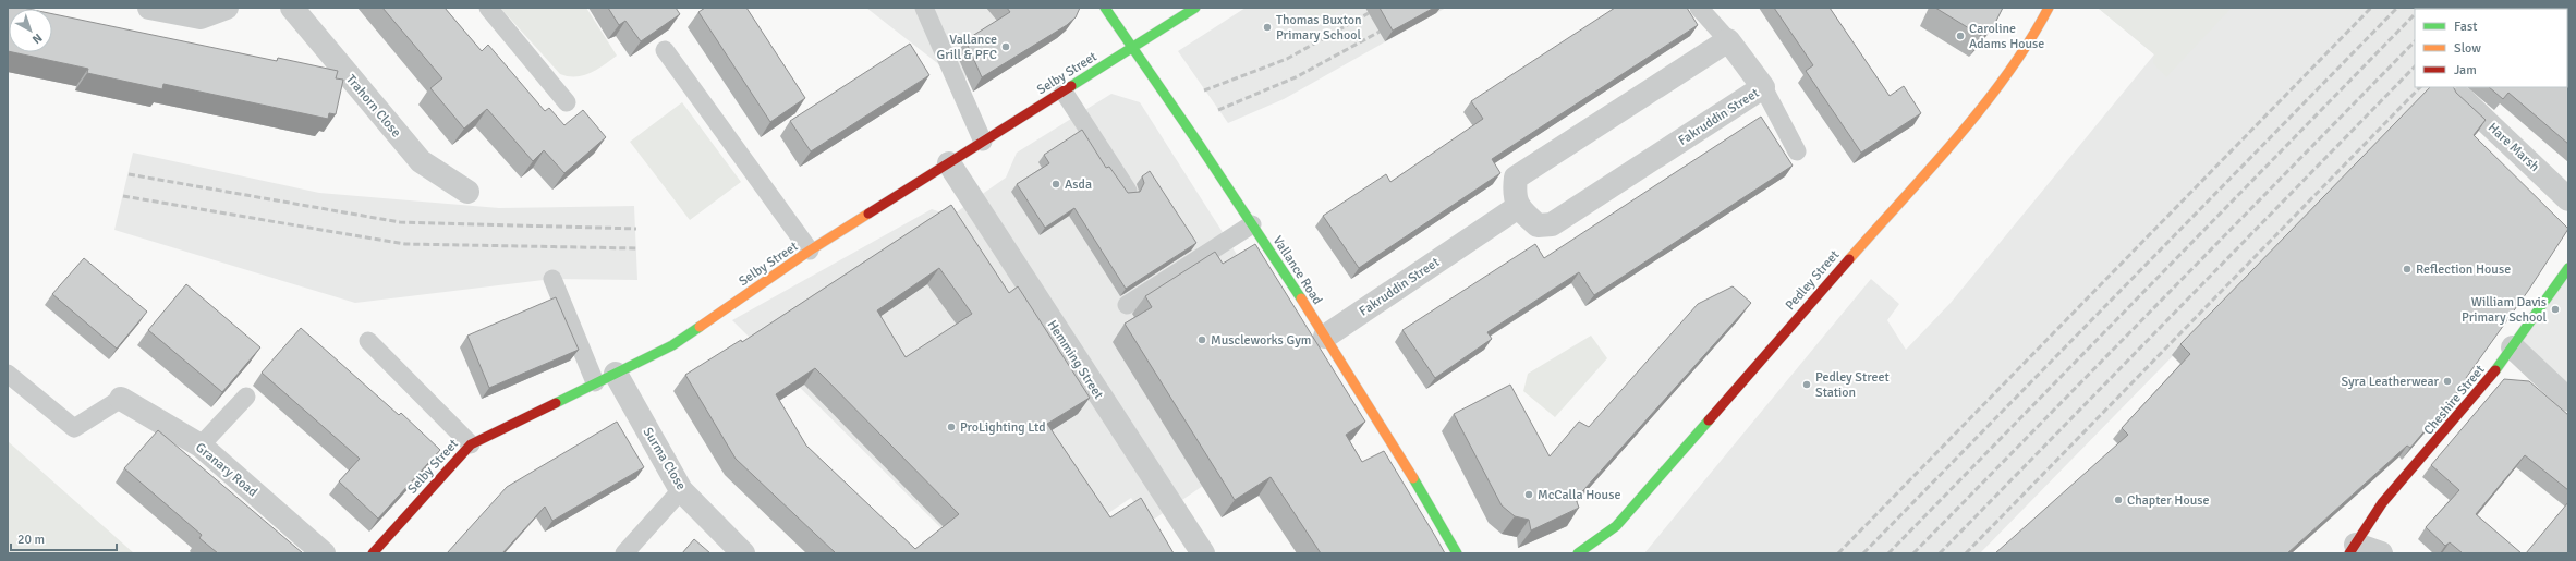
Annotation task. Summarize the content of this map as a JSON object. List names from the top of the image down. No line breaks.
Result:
{"streets":{"street":["Selby Street","Trahorn Close","Fakruddin Street","Hare Marsh","Vallance Road","Pedley Street","Hemming Street","Cheshire Street","Surma Close","Granary Road"]},"crossings":[["Selby Street","Vallance Road"],["Selby Street","Hemming Street"],["Selby Street","Surma Close"],["Fakruddin Street","Vallance Road"]],"places":["Thomas Buxton Primary School","Caroline Adams House","Vallance Grill & PFC","Asda","Reflection House","William Davis Primary School","Muscleworks Gym","Syra Leatherwear","Pedley Street Station","ProLighting Ltd","McCalla House","Chapter House"],"legend":["Fast","Slow","Jam"],"scale_bar":"20 m","north":"bottom right"}
